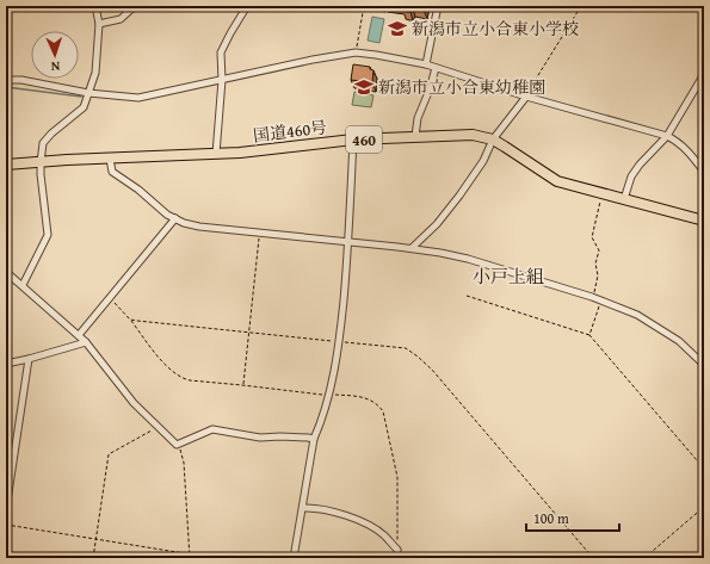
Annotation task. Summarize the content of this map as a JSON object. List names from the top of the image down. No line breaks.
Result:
{"streets":{"highway":["国道460号","460"]},"districts":["小戸上組"],"places":{"school or university":["新潟市立小合東小学校","新潟市立小合東幼稚園"]},"scale_bar":"100 m","north":"bottom"}
